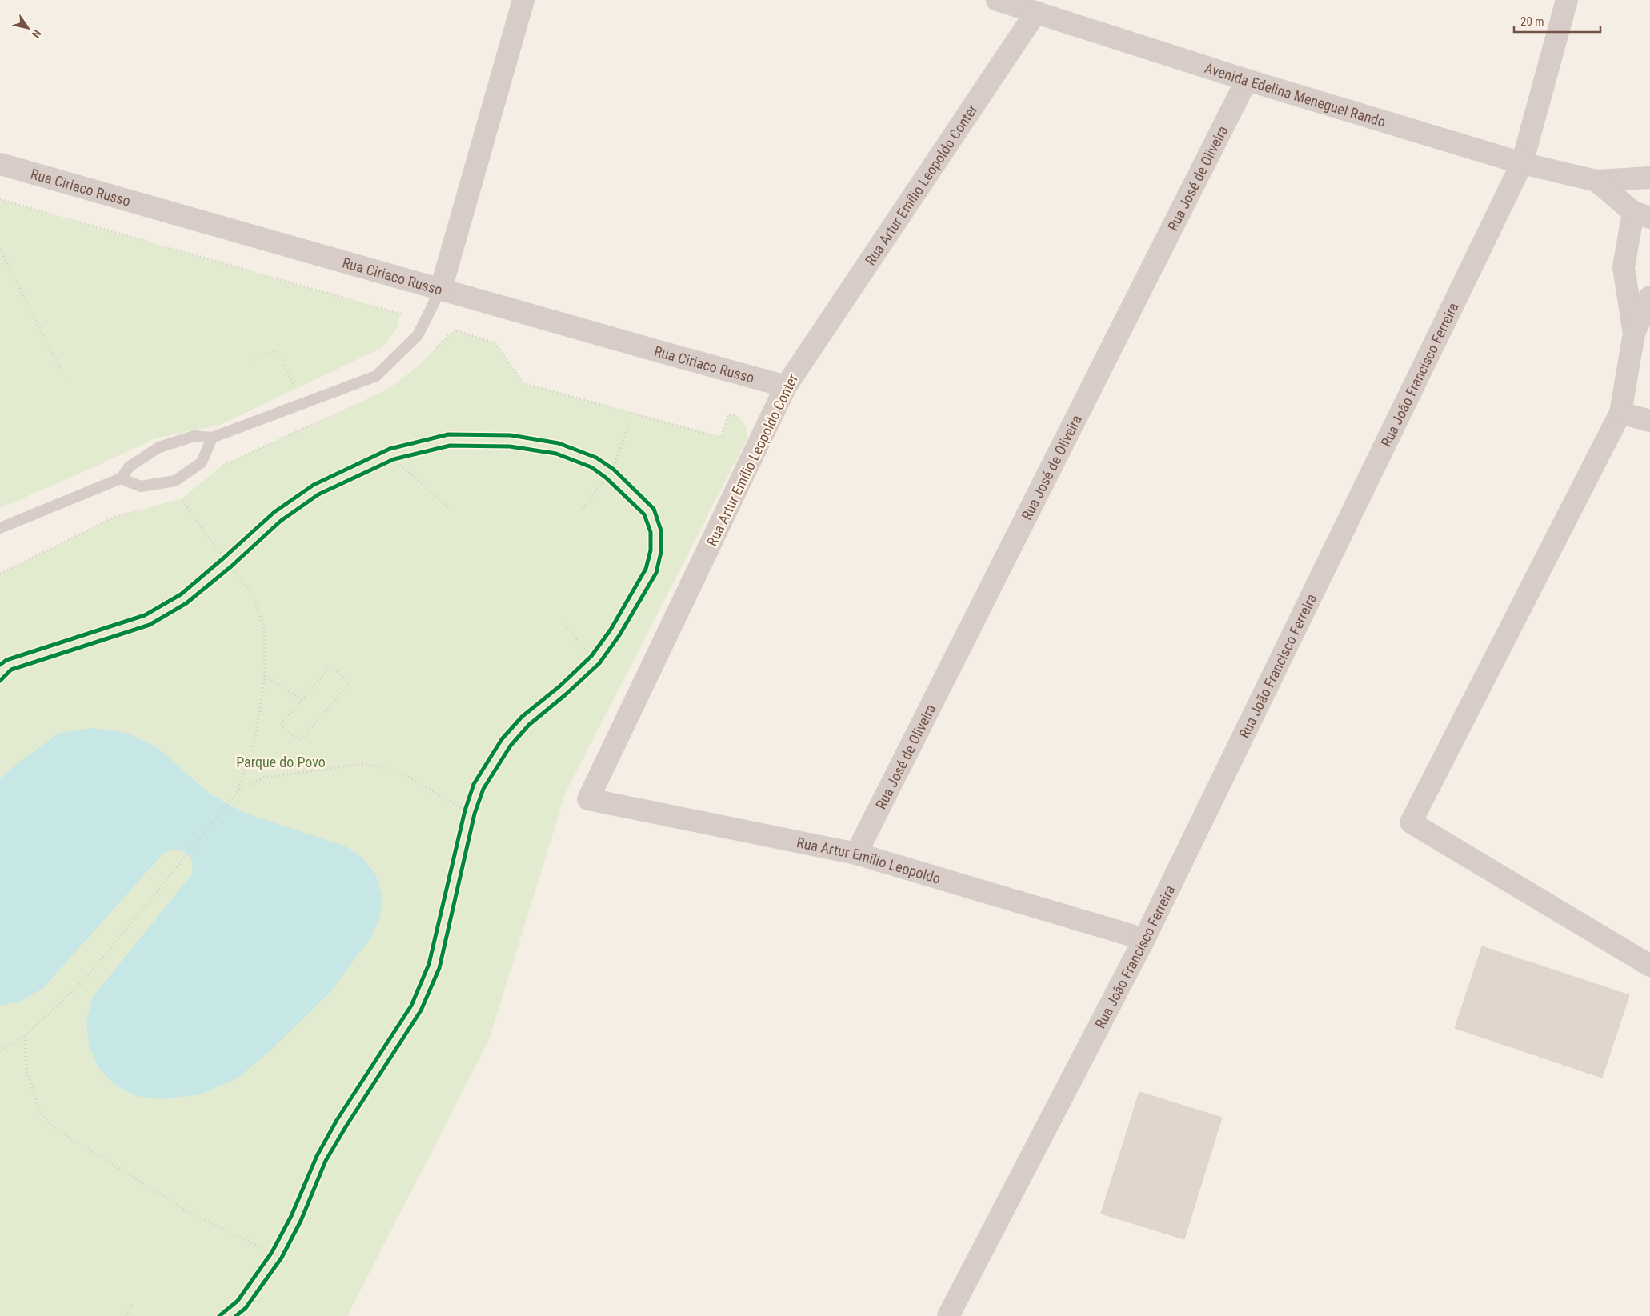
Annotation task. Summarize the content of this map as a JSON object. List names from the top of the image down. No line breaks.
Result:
{"streets":{"street":["Avenida Edelina Meneguel Rando","Rua José de Oliveira","Rua Artur Emílio Leopoldo Conter","Rua Ciriaco Russo","Rua João Francisco Ferreira","Rua Artur Emílio Leopoldo"]},"crossings":[["Avenida Edelina Meneguel Rando","Rua José de Oliveira"],["Avenida Edelina Meneguel Rando","Rua Artur Emílio Leopoldo Conter"],["Avenida Edelina Meneguel Rando","Rua João Francisco Ferreira"],["Rua José de Oliveira","Rua Artur Emílio Leopoldo"],["Rua Artur Emílio Leopoldo Conter","Rua Ciriaco Russo"],["Rua Artur Emílio Leopoldo Conter","Rua Artur Emílio Leopoldo"],["Rua João Francisco Ferreira","Rua Artur Emílio Leopoldo"]],"parks":["Parque do Povo"],"scale_bar":"20 m","north":"bottom right"}
